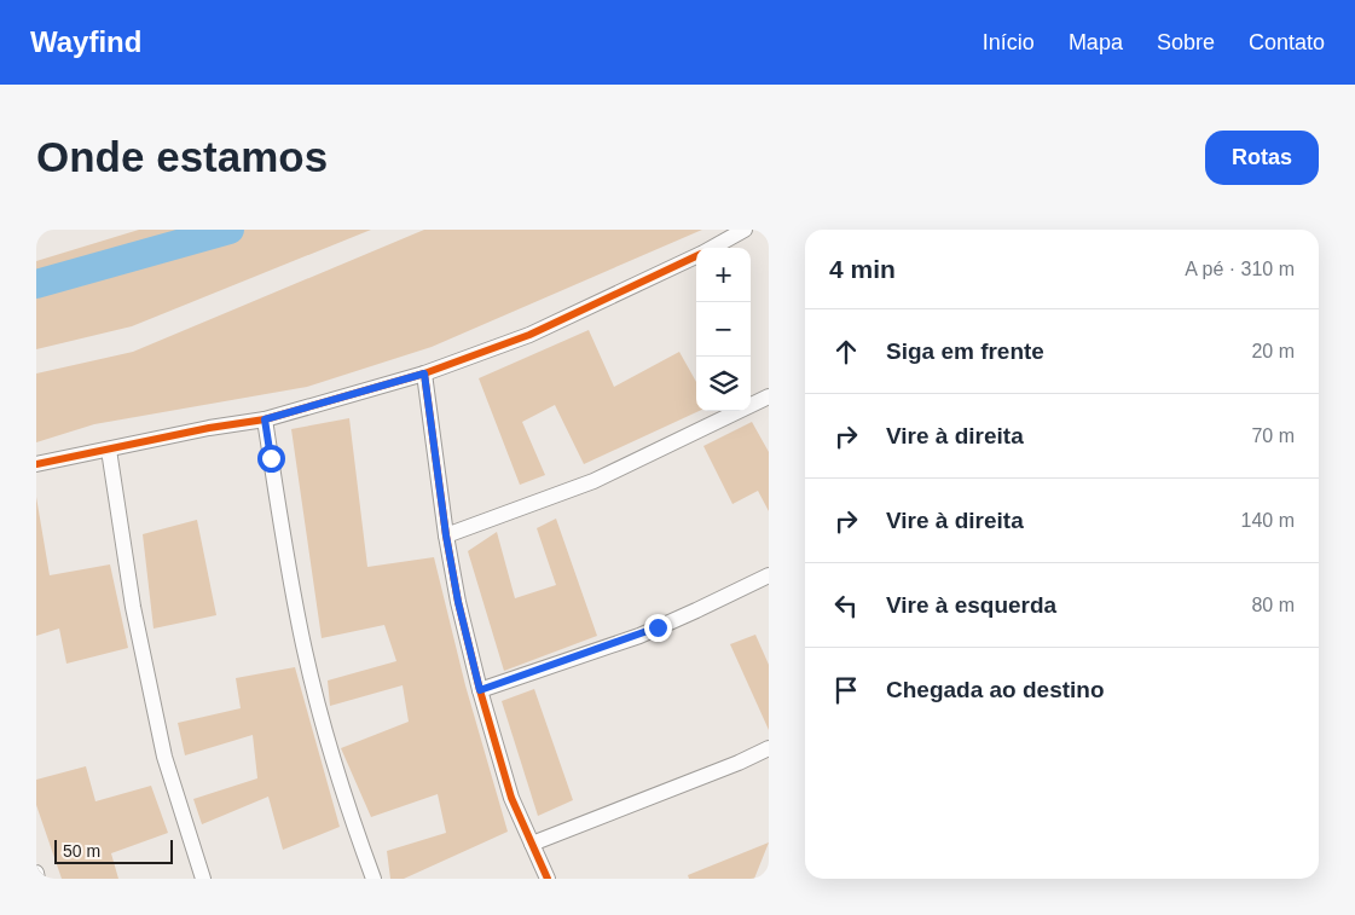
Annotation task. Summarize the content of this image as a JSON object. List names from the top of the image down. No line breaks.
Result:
{"scale_bar":"50 m","page":{"header":"Wayfind","nav":["Início","Mapa","Sobre","Contato"],"buttons":"Rotas","title":"Onde estamos","heading":["4 min","A pé · 310 m"],"map_buttons":["+","−"],"list":[["Siga em frente","20 m"],["Vire à direita","70 m"],["Vire à direita","140 m"],["Vire à esquerda","80 m"],"Chegada ao destino"],"scale":"50 m"}}
